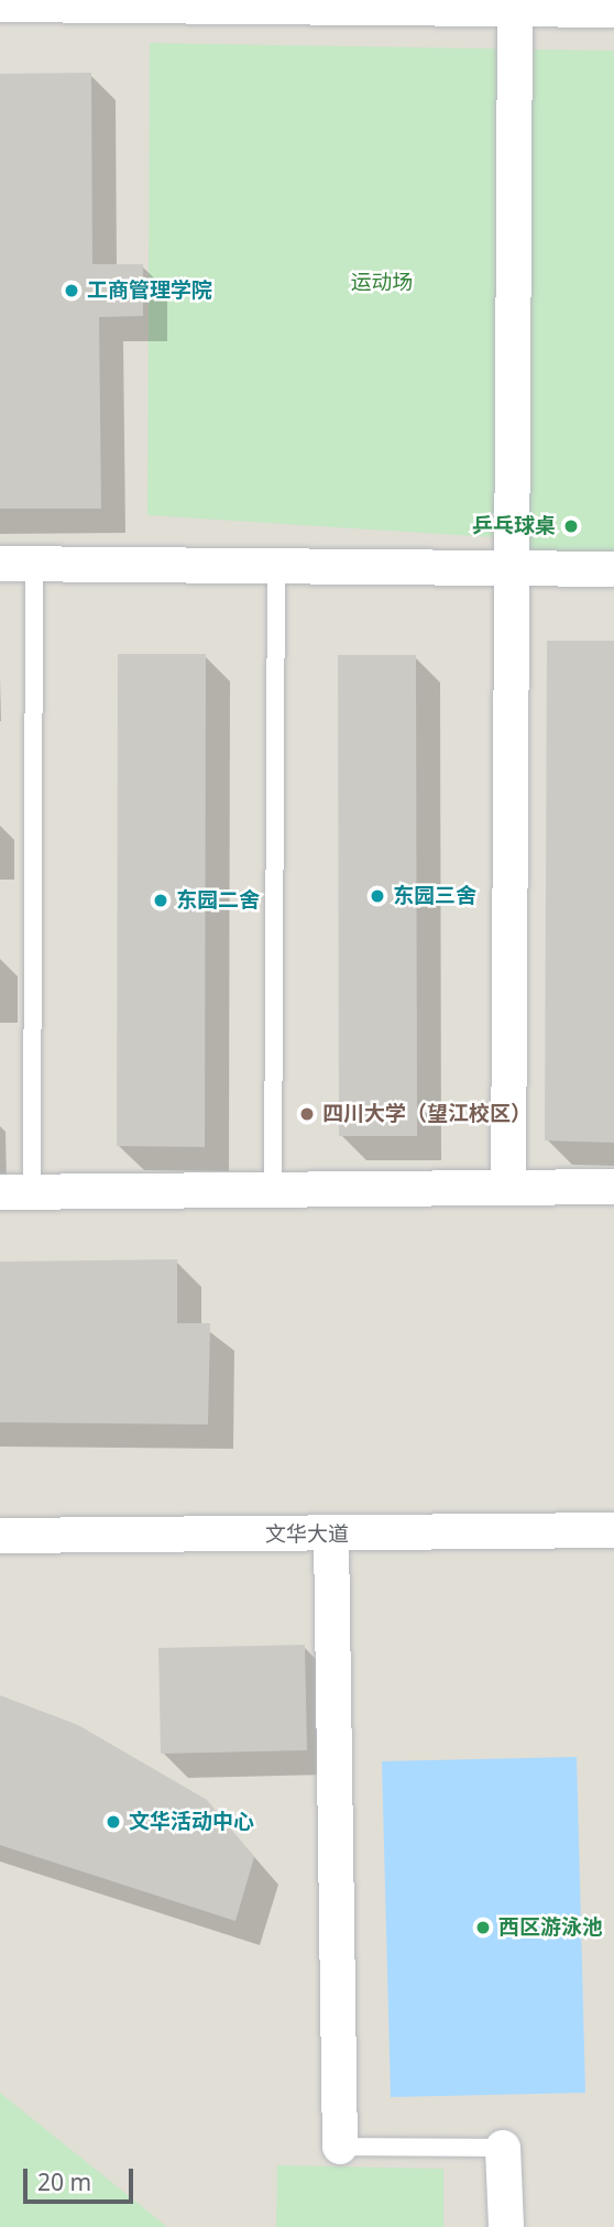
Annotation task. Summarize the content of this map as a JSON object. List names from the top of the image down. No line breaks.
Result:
{"streets":{"street":["文华大道"]},"parks":["运动场"],"places":["工商管理学院","乒乓球桌","东园三舍","东园二舍","四川大学（望江校区）","文华活动中心","西区游泳池"],"scale_bar":"20 m"}
